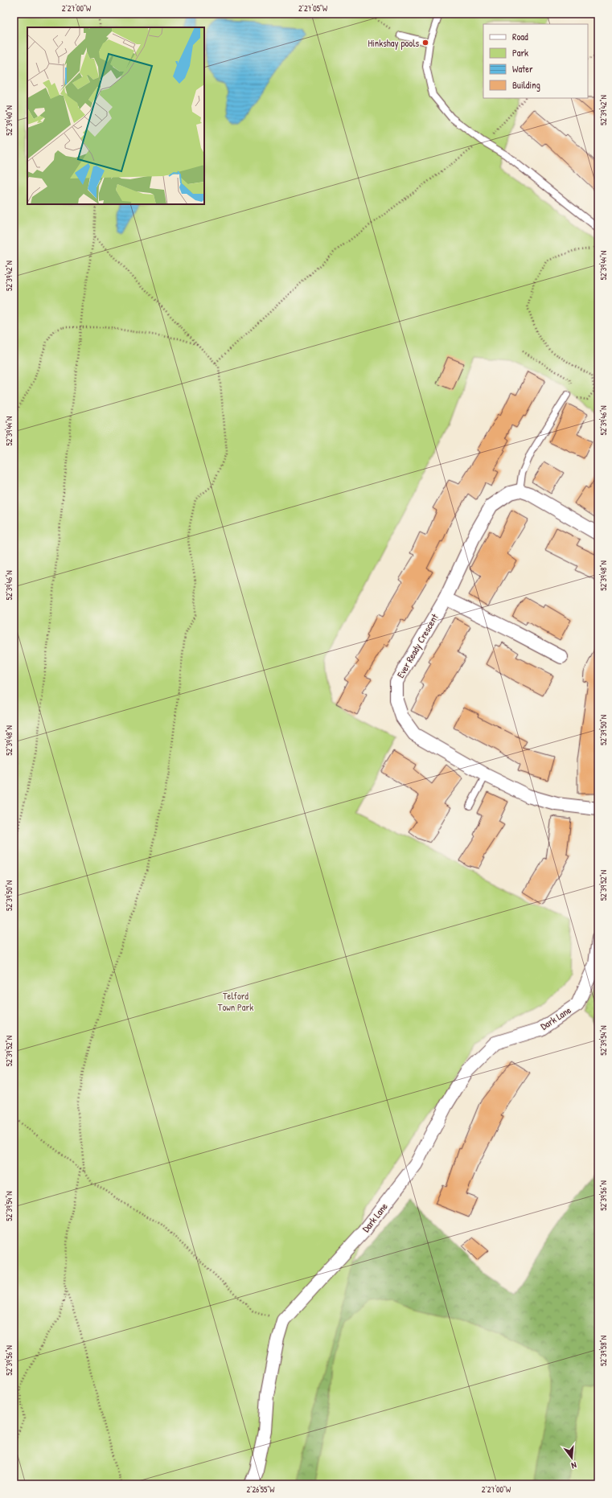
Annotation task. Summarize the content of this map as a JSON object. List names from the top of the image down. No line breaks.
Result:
{"streets":{"street":["Ever Ready Crescent","Dark Lane"]},"parks":["Telford Town Park"],"places":["Hinkshay pools"],"legend":["Road","Park","Water","Building"],"north":"bottom","coordinates":["2°27'00\"W","2°27'05\"W","52°39'42\"N","52°39'40\"N","52°39'44\"N","52°39'46\"N","52°39'48\"N","52°39'50\"N","52°39'52\"N","52°39'54\"N","52°39'56\"N","52°39'58\"N","2°26'55\"W"]}
